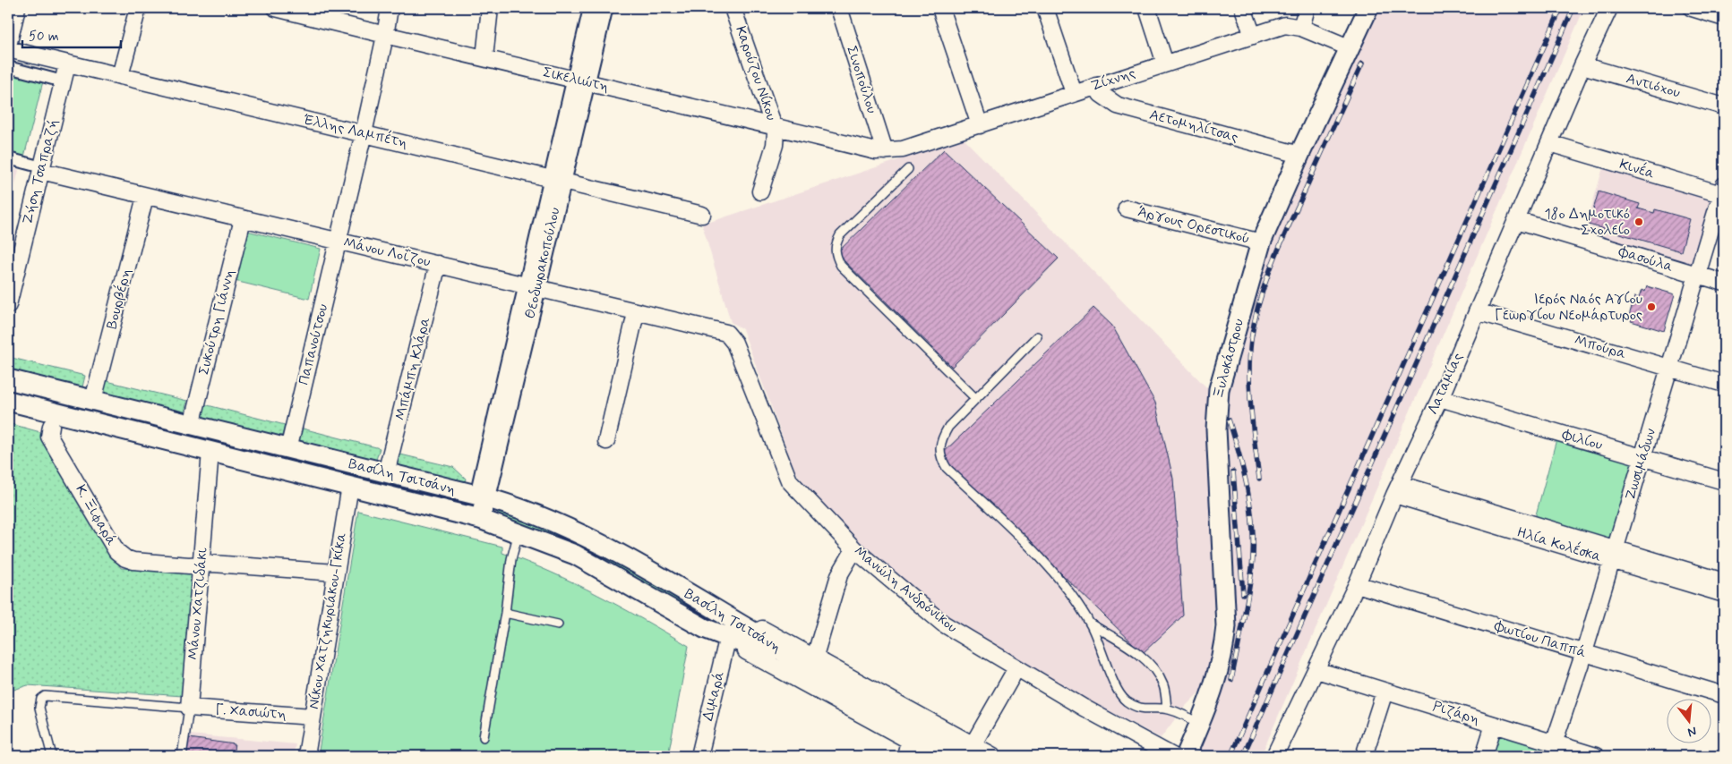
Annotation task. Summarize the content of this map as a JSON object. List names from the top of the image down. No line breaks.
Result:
{"streets":{"street":["Καρούζου Νίκου","Σικελιώτη","Σινοπούλου","Ζίχνης","Αντιόχου","Αετομηλίτσας","Έλλης Λαμπέτη","Κινέα","Ζήση Τσαπραζή","Άργους Ορεστικού","Μάνου Λοΐζου","Φασούλα","Θεοδωρακοπούλου","Βουρβέρη","Συκούτρη Γιάννη","Παπανούτσου","Μπούρα","Ξυλοκάστρου","Μπάμπη Κλάρα","Λαταμίας","Φιλίου","Ζωσιμάδων","Βασίλη Τσιτσάνη","Κ. Ξιφαρά","Ηλία Κολέσκα","Μανώλη Ανδρόνικου","Μάνου Χατζιδάκι","Νίκου Χατζηκυριάκου-Γκίκα","Φωτίου Παππά","Διμαρά","Γ. Χασιώτη","Ριζάρη"]},"crossings":[["Καρούζου Νίκου","Σικελιώτη"],["Σικελιώτη","Σινοπούλου"],["Σικελιώτη","Ζίχνης"],["Σικελιώτη","Θεοδωρακοπούλου"],["Σικελιώτη","Παπανούτσου"],["Σινοπούλου","Ζίχνης"],["Ζίχνης","Αετομηλίτσας"],["Ζίχνης","Ξυλοκάστρου"],["Αντιόχου","Λαταμίας"],["Αετομηλίτσας","Ξυλοκάστρου"],["Έλλης Λαμπέτη","Ζήση Τσαπραζή"],["Έλλης Λαμπέτη","Θεοδωρακοπούλου"],["Έλλης Λαμπέτη","Παπανούτσου"],["Κινέα","Λαταμίας"],["Κινέα","Ζωσιμάδων"],["Ζήση Τσαπραζή","Μάνου Λοΐζου"],["Άργους Ορεστικού","Ξυλοκάστρου"],["Μάνου Λοΐζου","Θεοδωρακοπούλου"],["Μάνου Λοΐζου","Βουρβέρη"],["Μάνου Λοΐζου","Συκούτρη Γιάννη"],["Μάνου Λοΐζου","Παπανούτσου"],["Μάνου Λοΐζου","Μπάμπη Κλάρα"],["Μάνου Λοΐζου","Μανώλη Ανδρόνικου"],["Φασούλα","Λαταμίας"],["Φασούλα","Ζωσιμάδων"],["Θεοδωρακοπούλου","Βασίλη Τσιτσάνη"],["Βουρβέρη","Βασίλη Τσιτσάνη"],["Συκούτρη Γιάννη","Βασίλη Τσιτσάνη"],["Παπανούτσου","Βασίλη Τσιτσάνη"],["Μπούρα","Λαταμίας"],["Μπούρα","Ζωσιμάδων"],["Μπάμπη Κλάρα","Βασίλη Τσιτσάνη"],["Λαταμίας","Φιλίου"],["Λαταμίας","Ηλία Κολέσκα"],["Λαταμίας","Φωτίου Παππά"],["Λαταμίας","Ριζάρη"],["Φιλίου","Ζωσιμάδων"],["Ζωσιμάδων","Ηλία Κολέσκα"],["Ζωσιμάδων","Φωτίου Παππά"],["Ζωσιμάδων","Ριζάρη"],["Βασίλη Τσιτσάνη","Μάνου Χατζιδάκι"],["Βασίλη Τσιτσάνη","Νίκου Χατζηκυριάκου-Γκίκα"],["Βασίλη Τσιτσάνη","Διμαρά"],["Κ. Ξιφαρά","Μάνου Χατζιδάκι"],["Κ. Ξιφαρά","Νίκου Χατζηκυριάκου-Γκίκα"],["Μάνου Χατζιδάκι","Γ. Χασιώτη"],["Νίκου Χατζηκυριάκου-Γκίκα","Γ. Χασιώτη"]],"places":["18ο Δημοτικό Σχολείο","Ιερός Ναός Αγίου Γεωργίου Νεομάρτυρος"],"scale_bar":"50 m","north":"bottom"}
